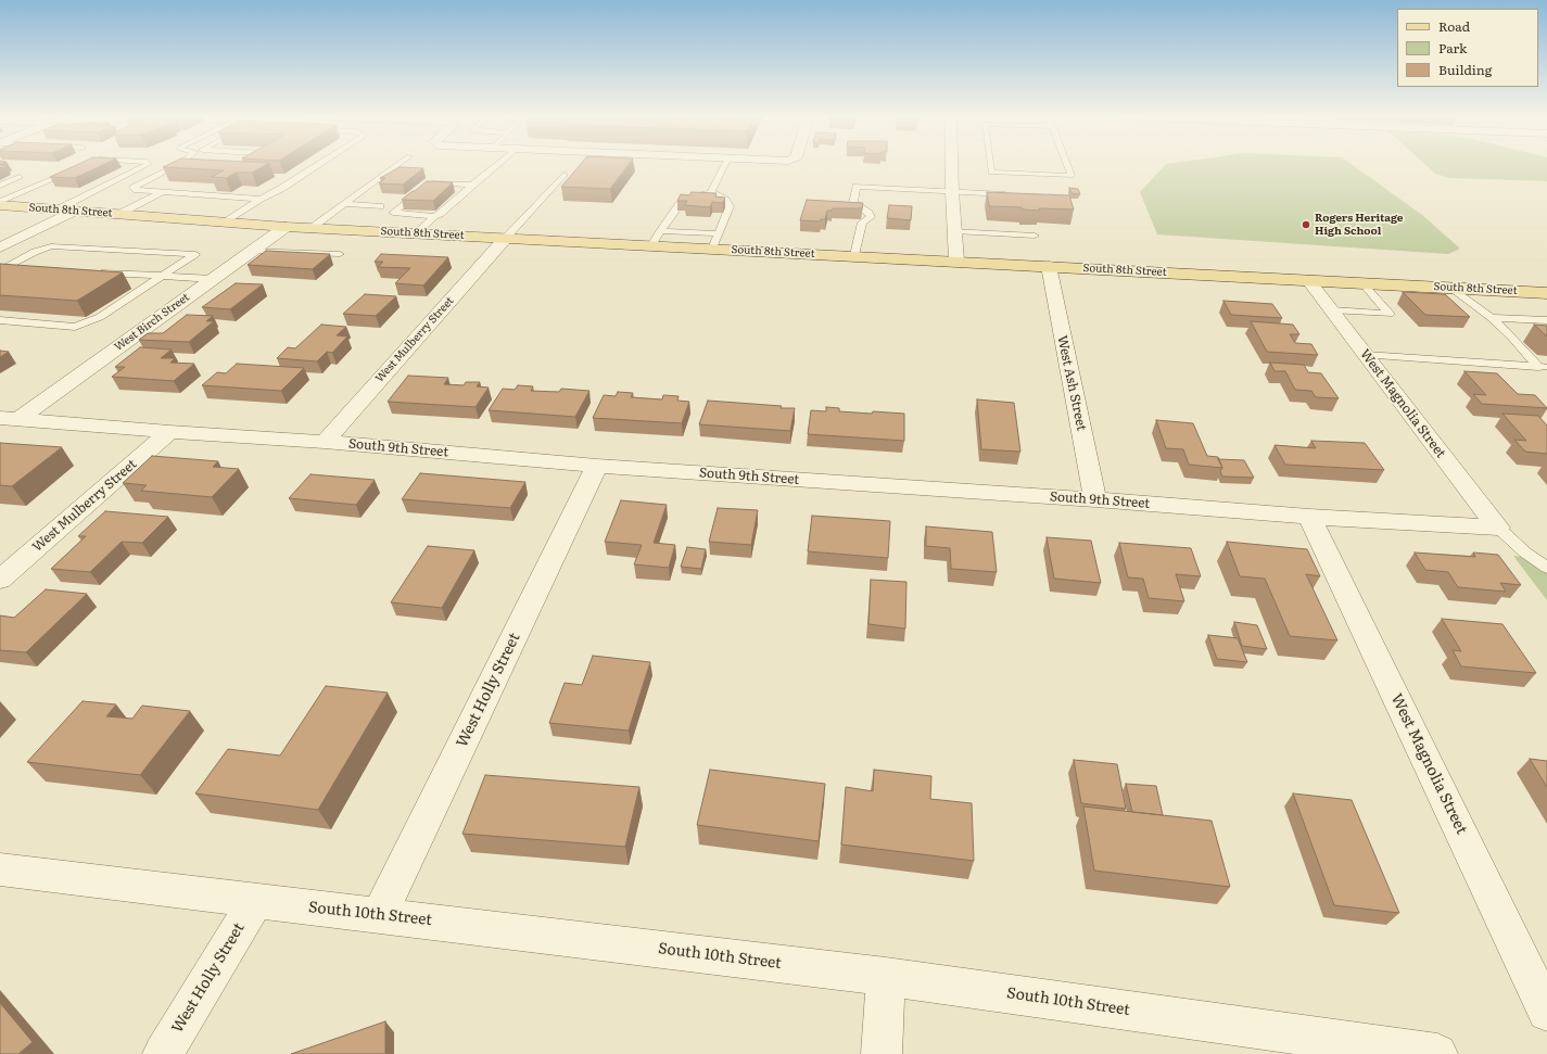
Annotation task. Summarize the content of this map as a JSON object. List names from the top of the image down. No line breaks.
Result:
{"streets":{"main road":["South 8th Street"],"street":["West Birch Street","West Mulberry Street","West Ash Street","West Magnolia Street","South 9th Street","West Holly Street","South 10th Street"]},"crossings":[["South 8th Street","West Birch Street"],["South 8th Street","West Mulberry Street"],["South 8th Street","West Ash Street"],["South 8th Street","West Magnolia Street"],["West Birch Street","South 9th Street"],["West Mulberry Street","South 9th Street"],["West Ash Street","South 9th Street"],["West Magnolia Street","South 9th Street"],["South 9th Street","West Holly Street"],["West Holly Street","South 10th Street"]],"places":["Rogers Heritage High School"],"legend":["Road","Park","Building"]}
